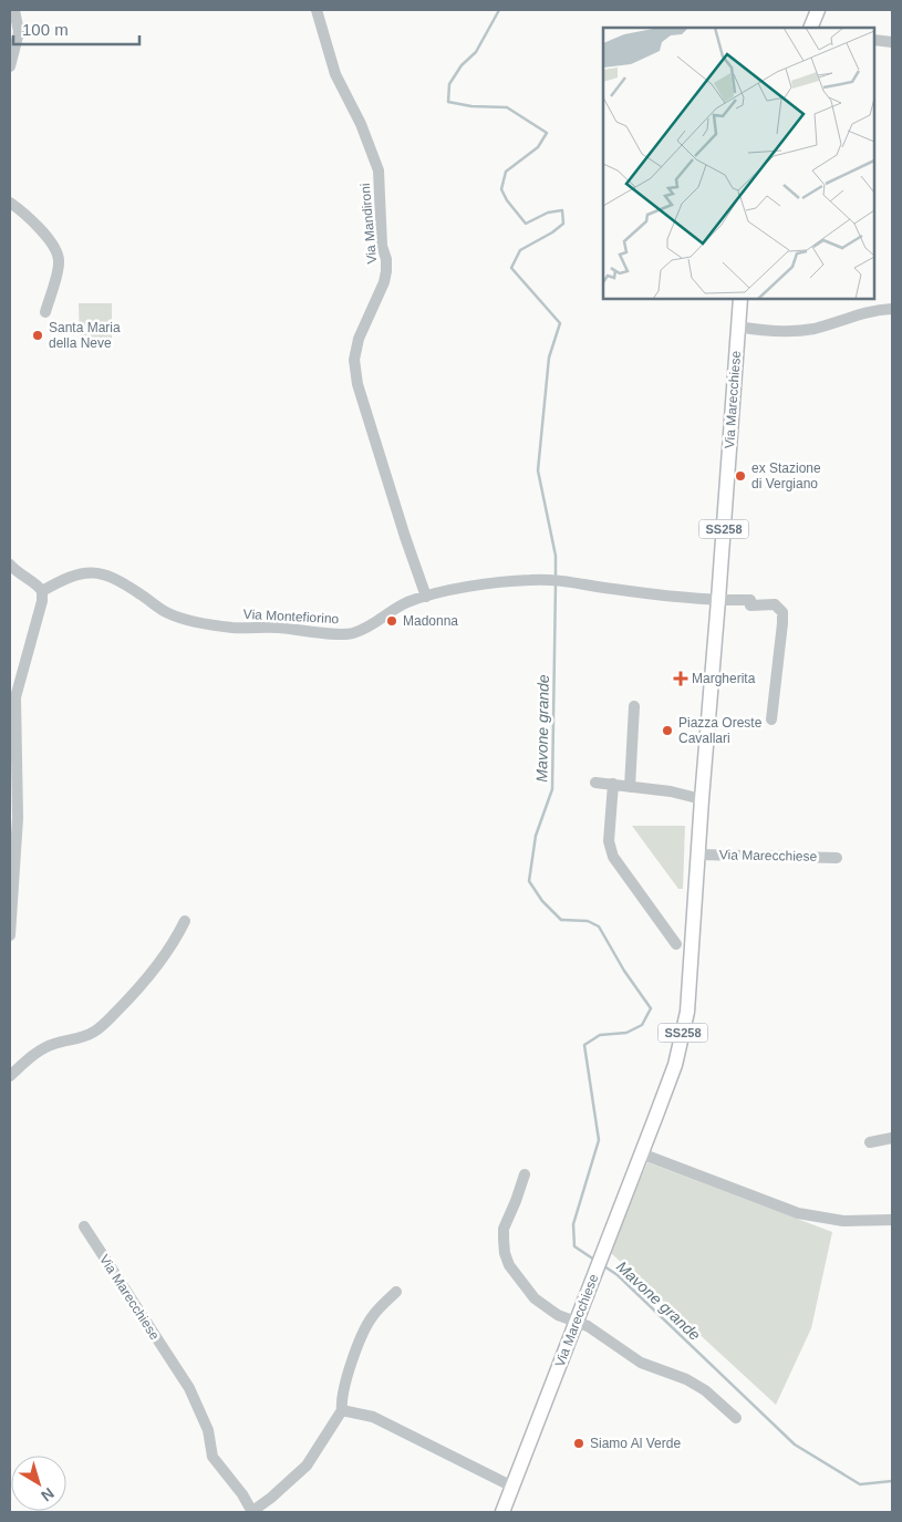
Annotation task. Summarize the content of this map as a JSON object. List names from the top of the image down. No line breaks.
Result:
{"streets":{"main road":["Via Marecchiese","SS258"],"street":["Via Mandironi","Via Montefiorino"]},"crossings":[["Via Mandironi","Via Montefiorino"],["Via Marecchiese","Via Montefiorino"]],"water":["Mavone grande"],"places":{"other":["Santa Maria della Neve","ex Stazione di Vergiano","Madonna","Piazza Oreste Cavallari","Siamo Al Verde"],"health":["Margherita"]},"scale_bar":"100 m","north":"bottom right"}
